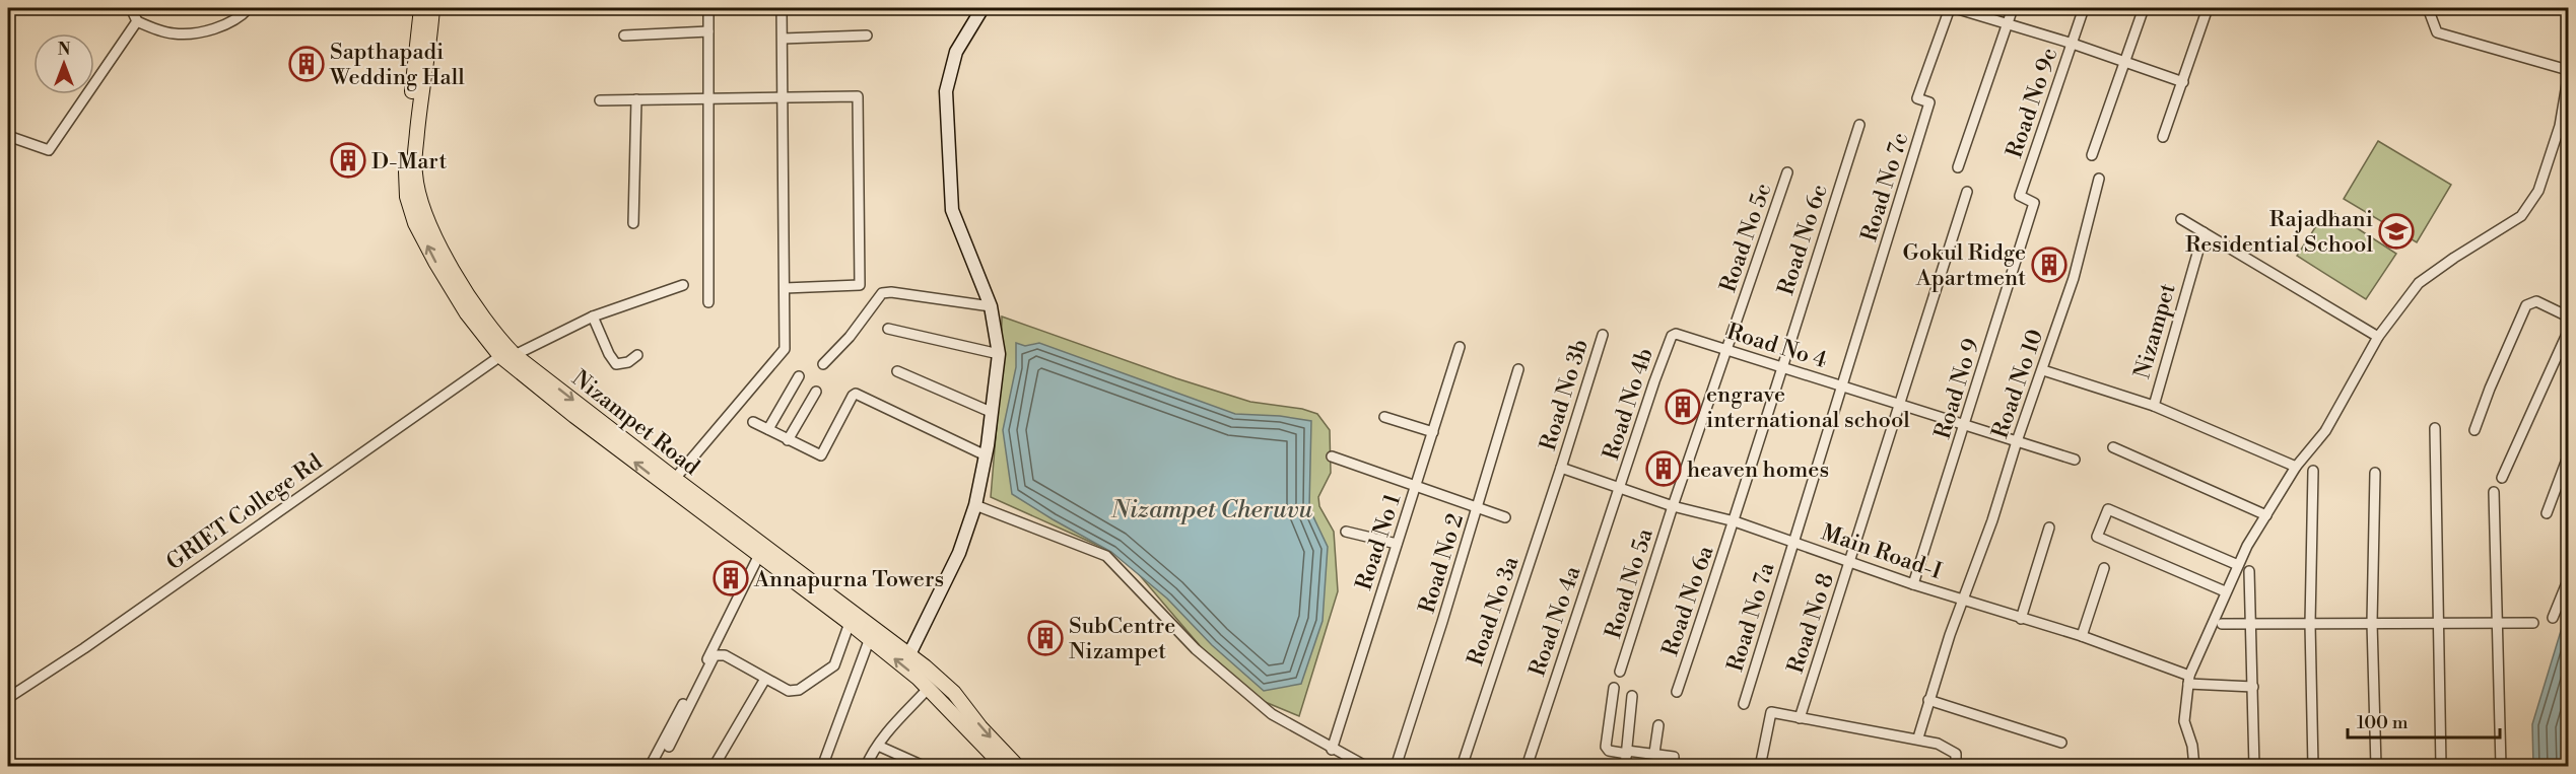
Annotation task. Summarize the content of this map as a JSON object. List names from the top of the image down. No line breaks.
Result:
{"streets":{"main road":["Nizampet Road"],"street":["Road No 9c","Road No 7c","Road No 5c","Road No 6c","Nizampet","Road No 4","Road No 10","Road No 9","Road No 3b","Road No 4b","GRIET College Rd","Road No 1","Main Road-I","Road No 2","Road No 5a","Road No 6a","Road No 3a","Road No 7a","Road No 4a","Road No 8"]},"crossings":[["Road No 9c","Road No 9"],["Road No 7c","Road No 4"],["Road No 7c","Road No 7a"],["Road No 5c","Road No 4"],["Road No 5c","Main Road-I"],["Road No 5c","Road No 5a"],["Road No 6c","Road No 4"],["Road No 6c","Main Road-I"],["Road No 6c","Road No 6a"],["Road No 4","Road No 10"],["Road No 4","Road No 9"],["Road No 4","Road No 4b"],["Road No 4","Road No 7a"],["Road No 4","Road No 8"],["Road No 10","Main Road-I"],["Road No 9","Main Road-I"],["Road No 3b","Main Road-I"],["Road No 3b","Road No 3a"],["Road No 4b","Main Road-I"],["Road No 4b","Road No 4a"],["Nizampet Road","GRIET College Rd"],["Main Road-I","Road No 5a"],["Main Road-I","Road No 6a"],["Main Road-I","Road No 3a"],["Main Road-I","Road No 7a"],["Main Road-I","Road No 4a"],["Main Road-I","Road No 8"]],"water":["Nizampet Cheruvu"],"places":{"building":["Sapthapadi Wedding Hall","D-Mart","Gokul Ridge Apartment","engrave international school","heaven homes","Annapurna Towers","SubCentre Nizampet"],"school or university":["Rajadhani Residential School"]},"scale_bar":"100 m","north":"top"}
